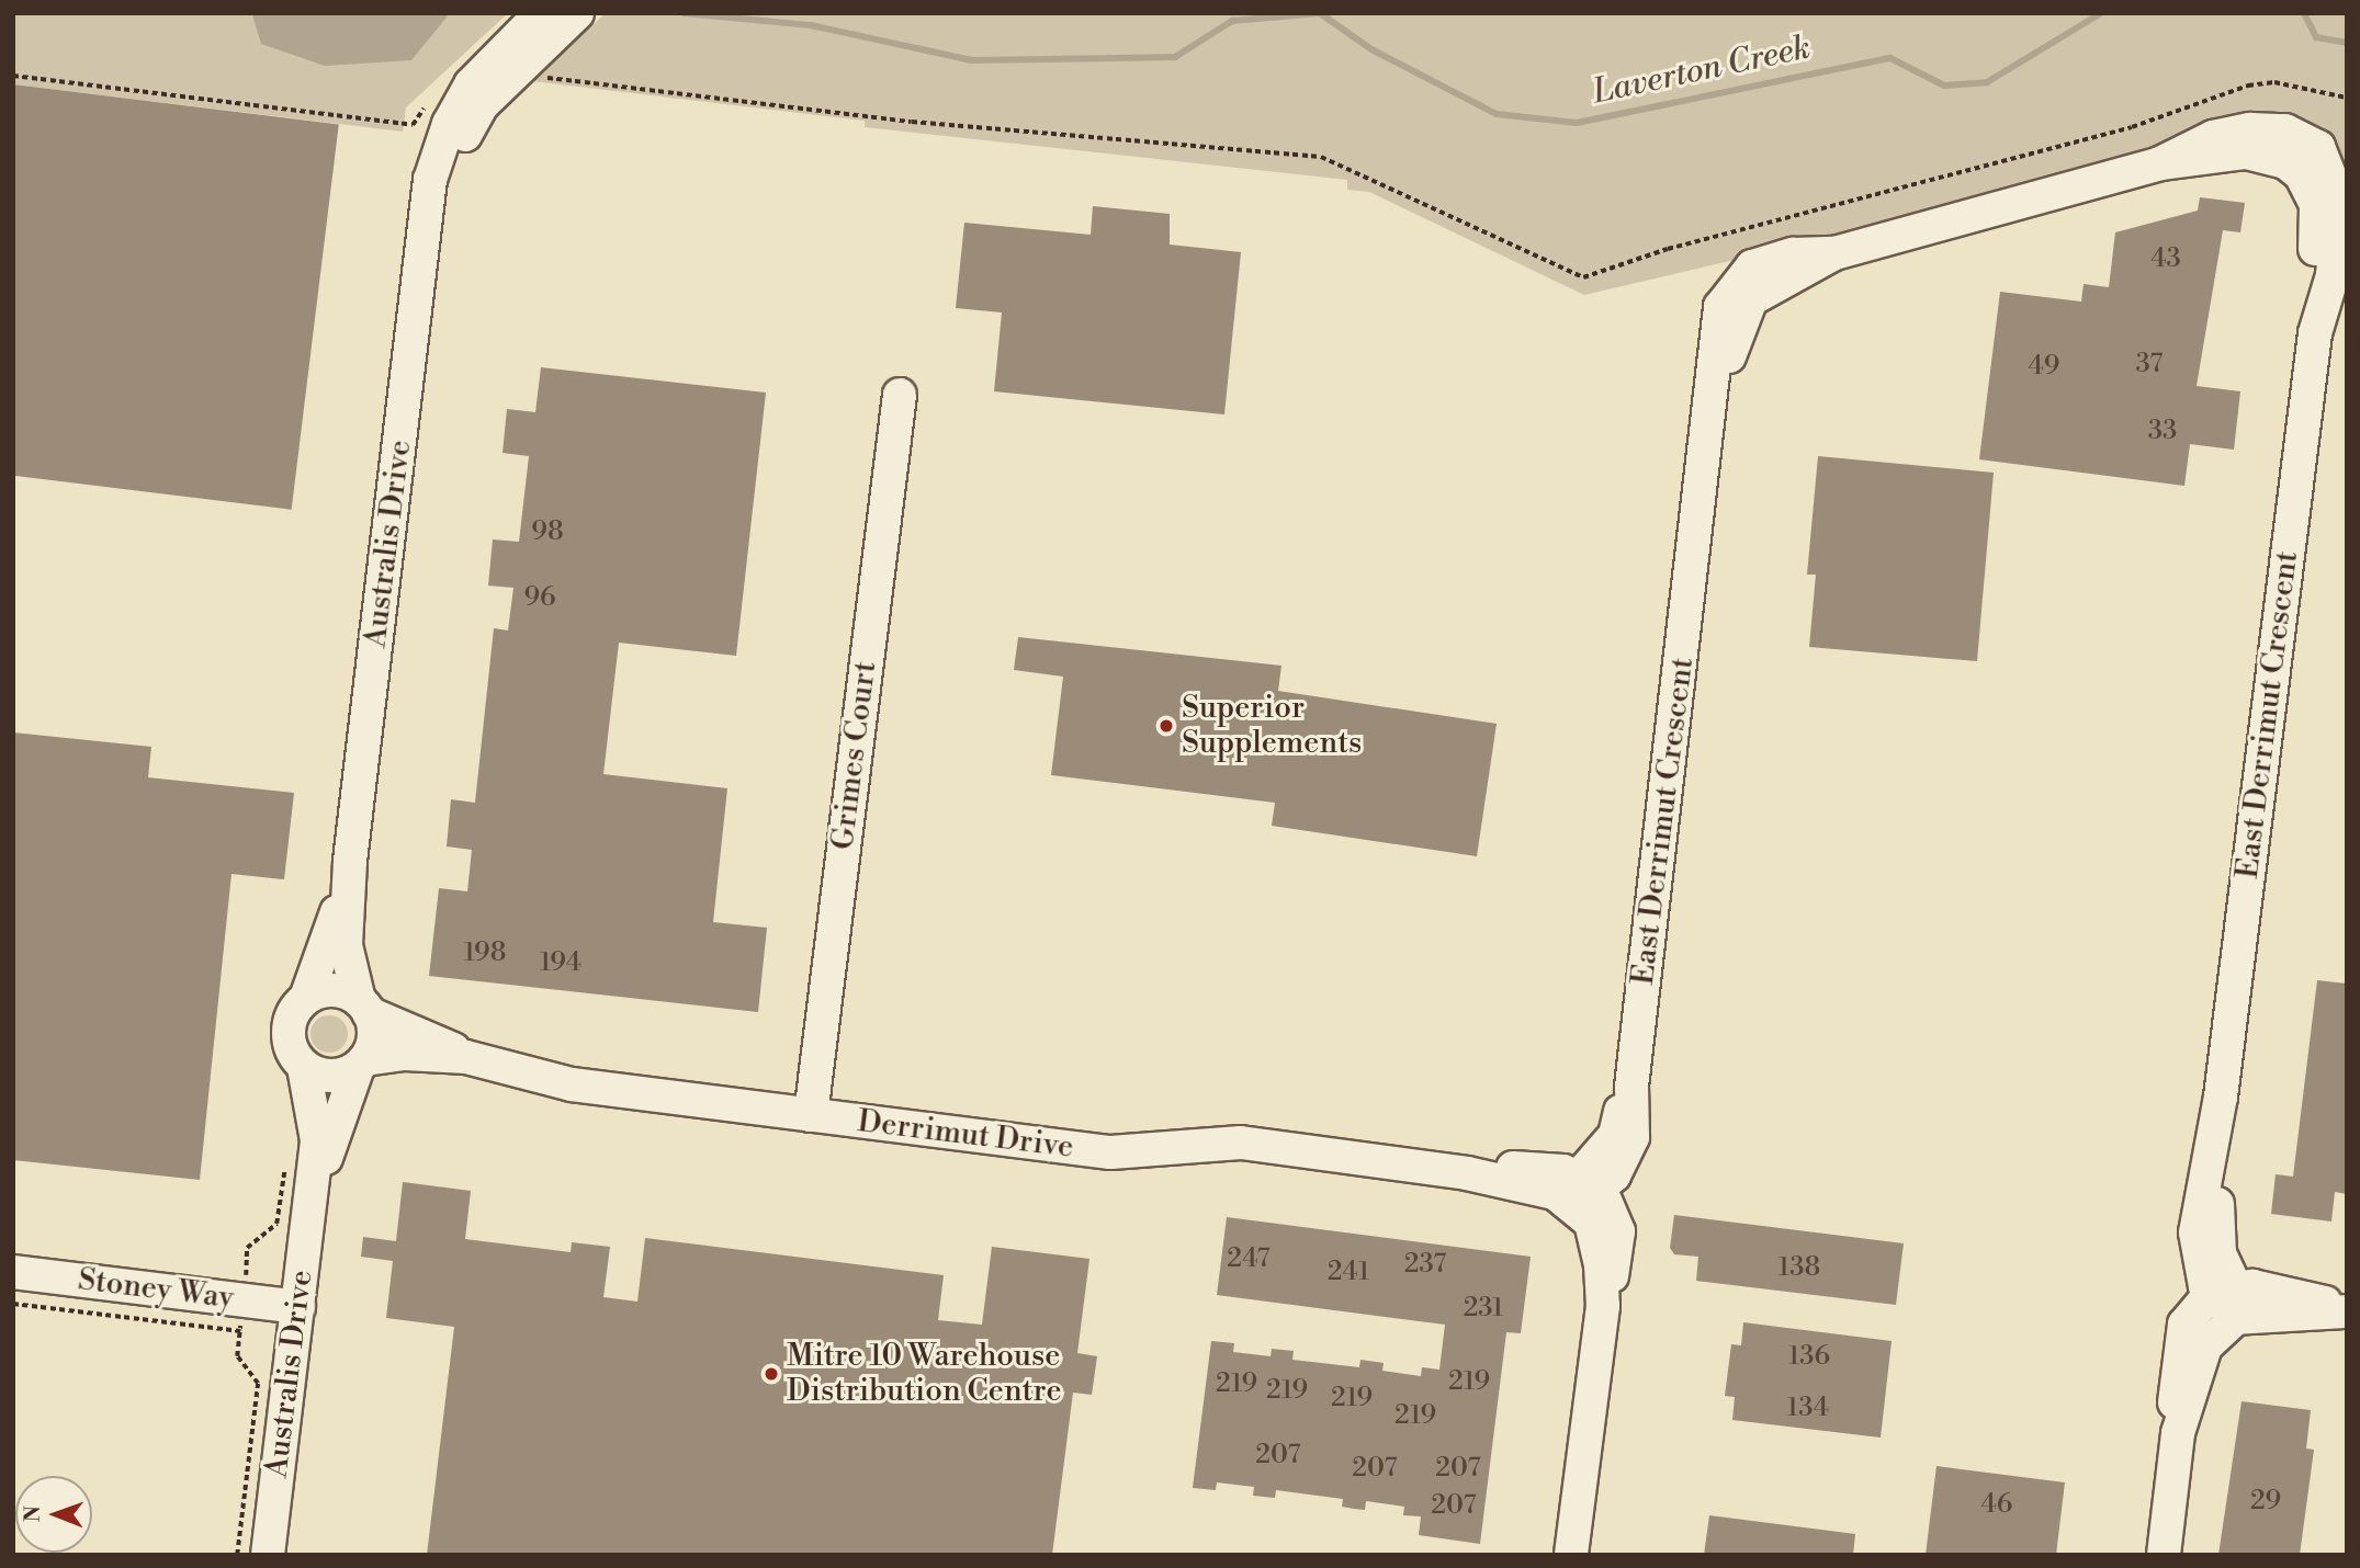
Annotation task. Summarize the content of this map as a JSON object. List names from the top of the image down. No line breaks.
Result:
{"streets":{"street":["Australis Drive","East Derrimut Crescent","Grimes Court","Derrimut Drive","Stoney Way"]},"crossings":[["Australis Drive","Derrimut Drive"],["Australis Drive","Stoney Way"],["East Derrimut Crescent","Derrimut Drive"],["Grimes Court","Derrimut Drive"]],"water":["Laverton Creek"],"places":["Superior Supplements","Mitre 10 Warehouse Distribution Centre"],"house_numbers":["43","37","49","33","98","96","198","194","247","237","138","241","231","136","219","219","219","219","134","219","207","207","207","29","46","207"],"north":"left"}
